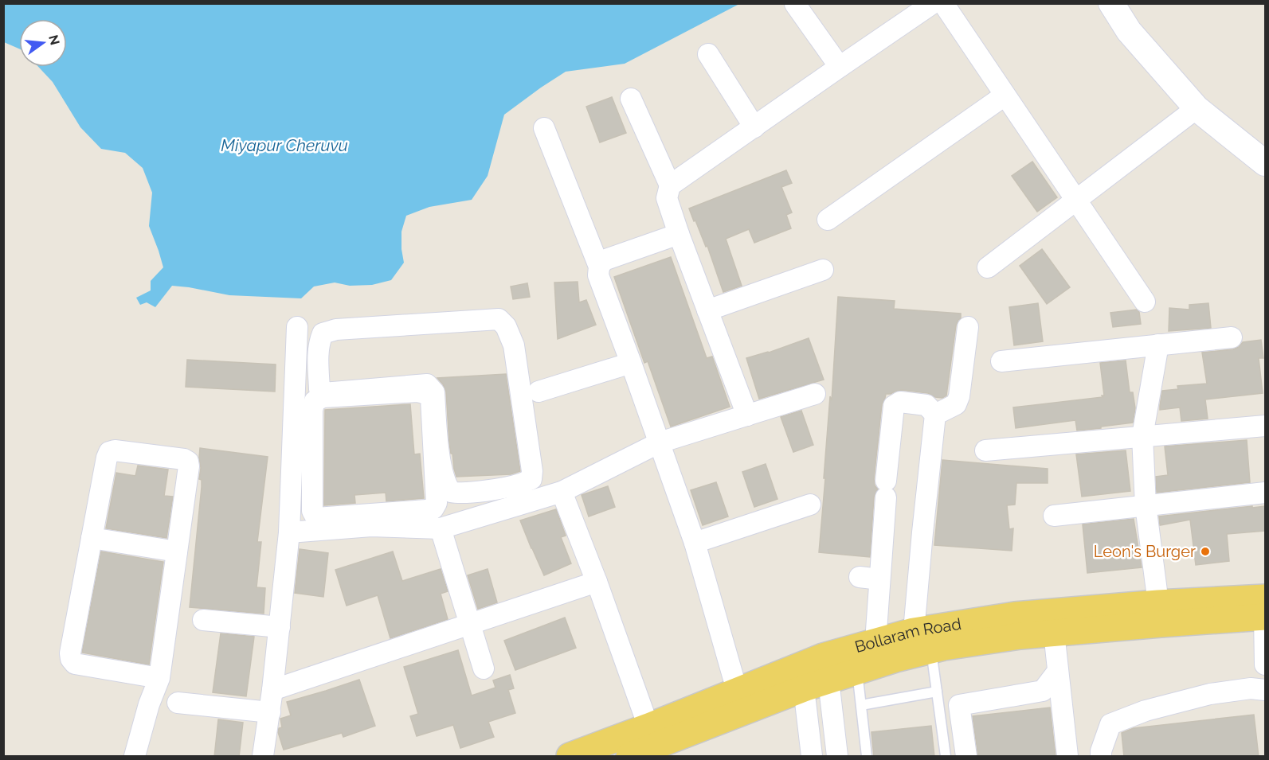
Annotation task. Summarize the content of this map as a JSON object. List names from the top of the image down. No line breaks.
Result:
{"streets":{"main road":["Bollaram Road"]},"water":["Miyapur Cheruvu"],"places":["Leon's Burger"],"north":"right"}
